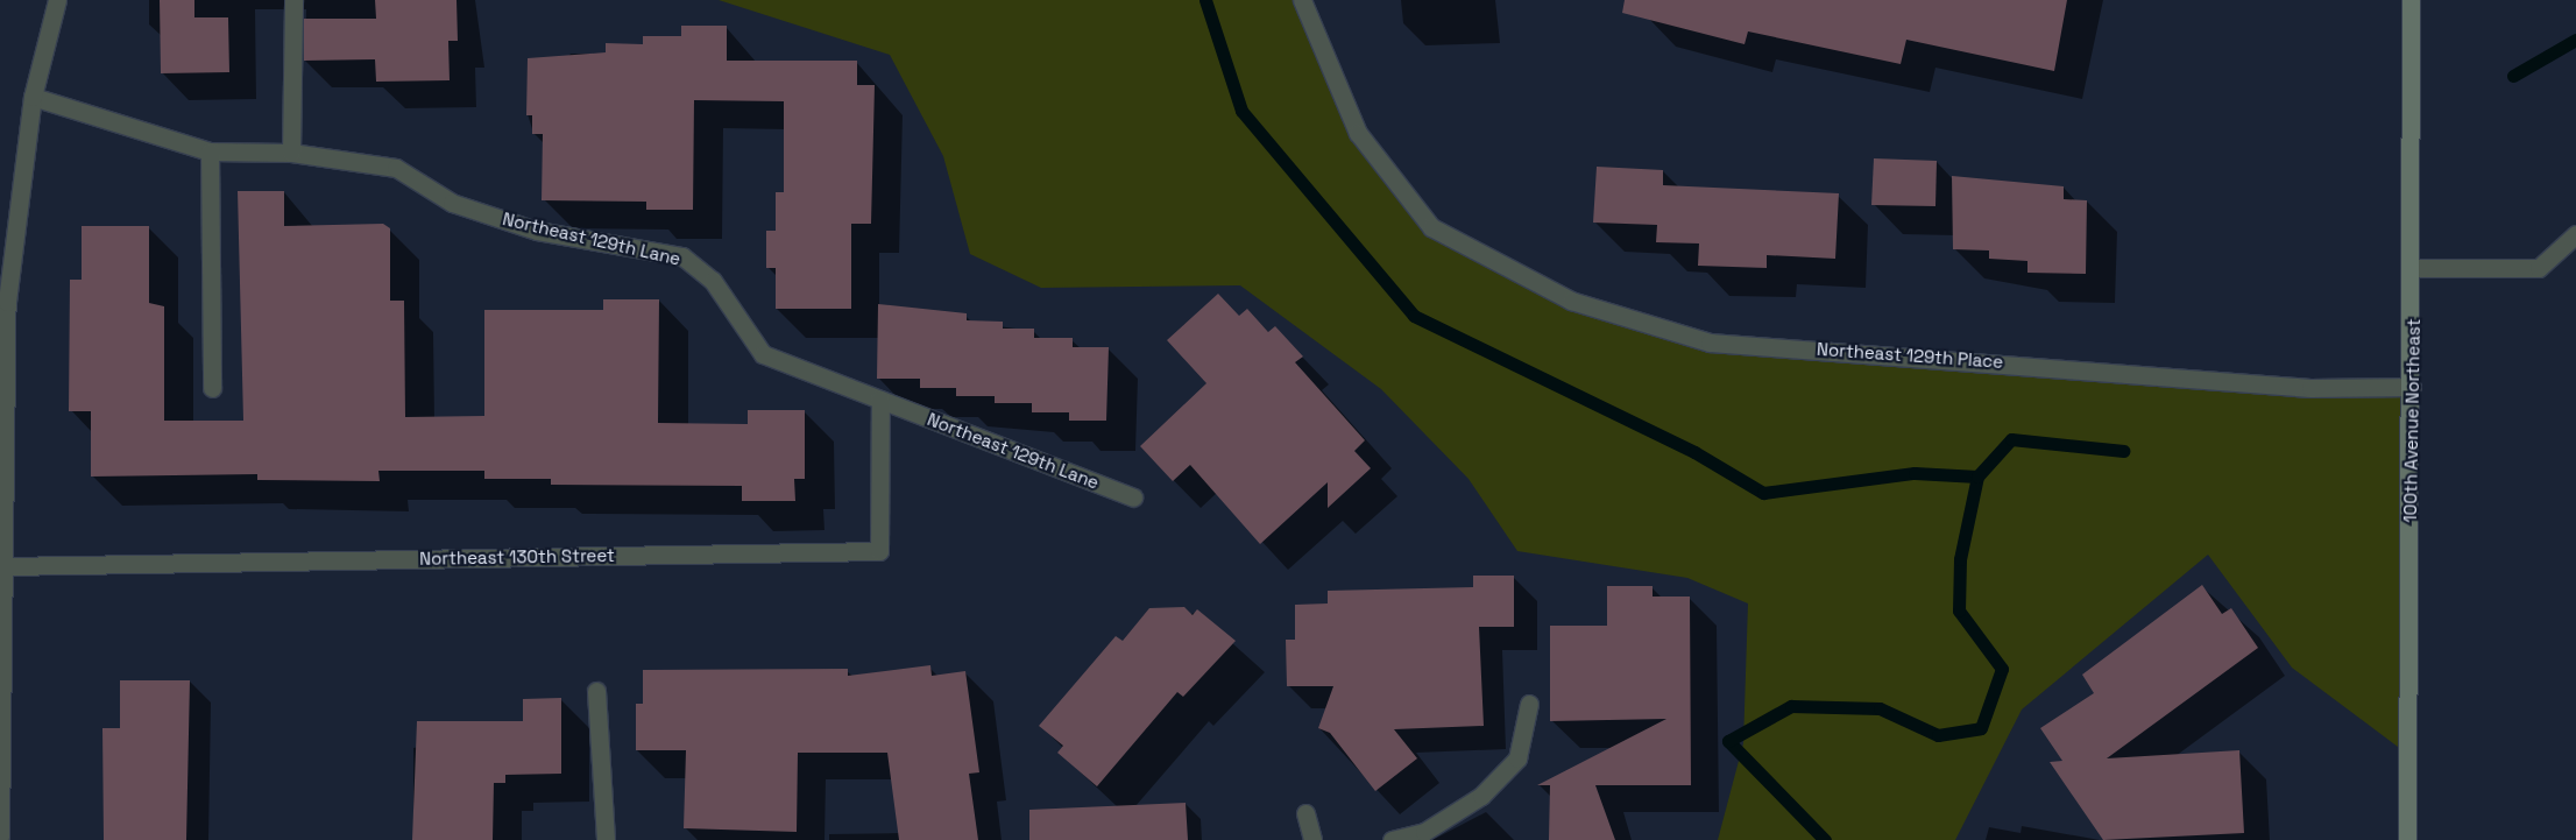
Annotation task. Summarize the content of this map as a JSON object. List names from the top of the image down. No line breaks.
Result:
{"streets":{"main road":["100th Avenue Northeast"],"street":["Northeast 129th Lane","Northeast 129th Place","Northeast 130th Street"]},"crossings":[["Northeast 129th Lane","Northeast 130th Street"],["Northeast 129th Place","100th Avenue Northeast"]]}
